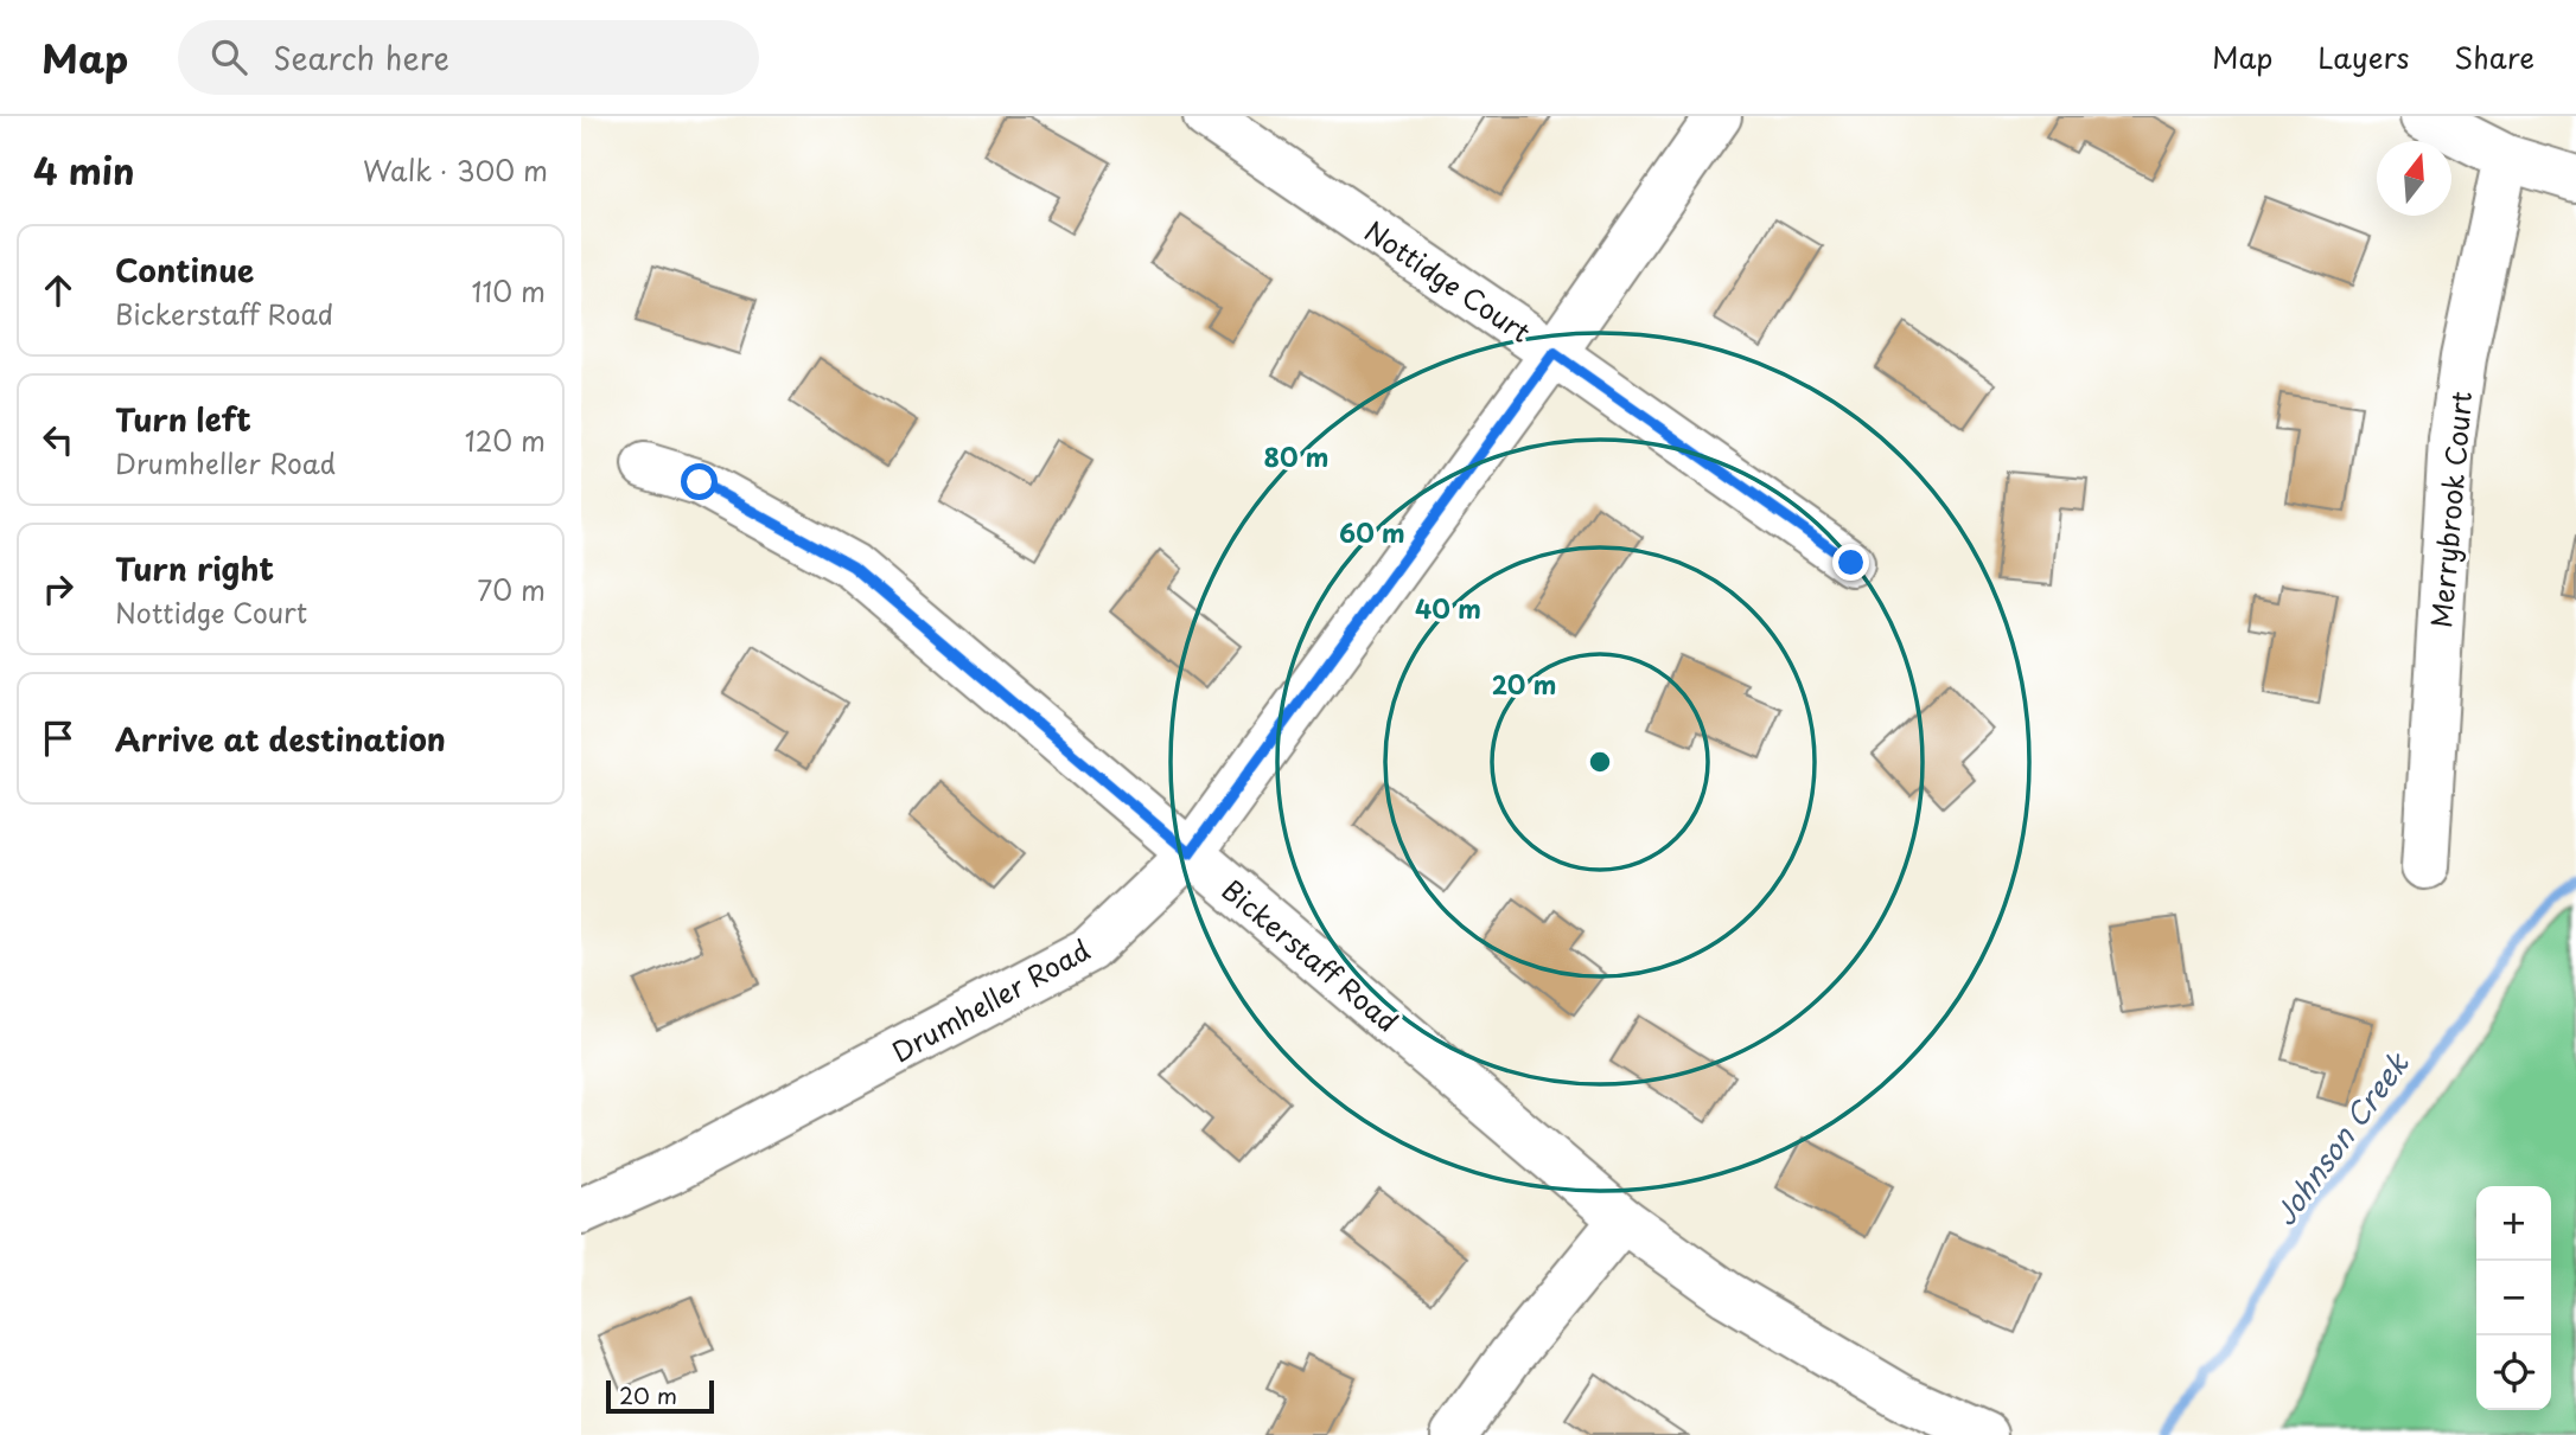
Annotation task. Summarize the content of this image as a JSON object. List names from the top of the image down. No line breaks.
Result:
{"streets":{"street":["Nottidge Court","Merrybrook Court","Bickerstaff Road","Drumheller Road"]},"crossings":[["Nottidge Court","Drumheller Road"],["Bickerstaff Road","Drumheller Road"]],"water":["Johnson Creek"],"scale_bar":"20 m","north":"top","page":{"header":"Map","search":"Search here","nav":["Map","Layers","Share"],"heading":["4 min","Walk · 300 m"],"list":[["Continue","Bickerstaff Road","110 m"],["Turn left","Drumheller Road","120 m"],["Turn right","Nottidge Court","70 m"],"Arrive at destination"],"map_buttons":["+","−"],"scale":"20 m"},"rings":["80 m","60 m","40 m","20 m"]}
